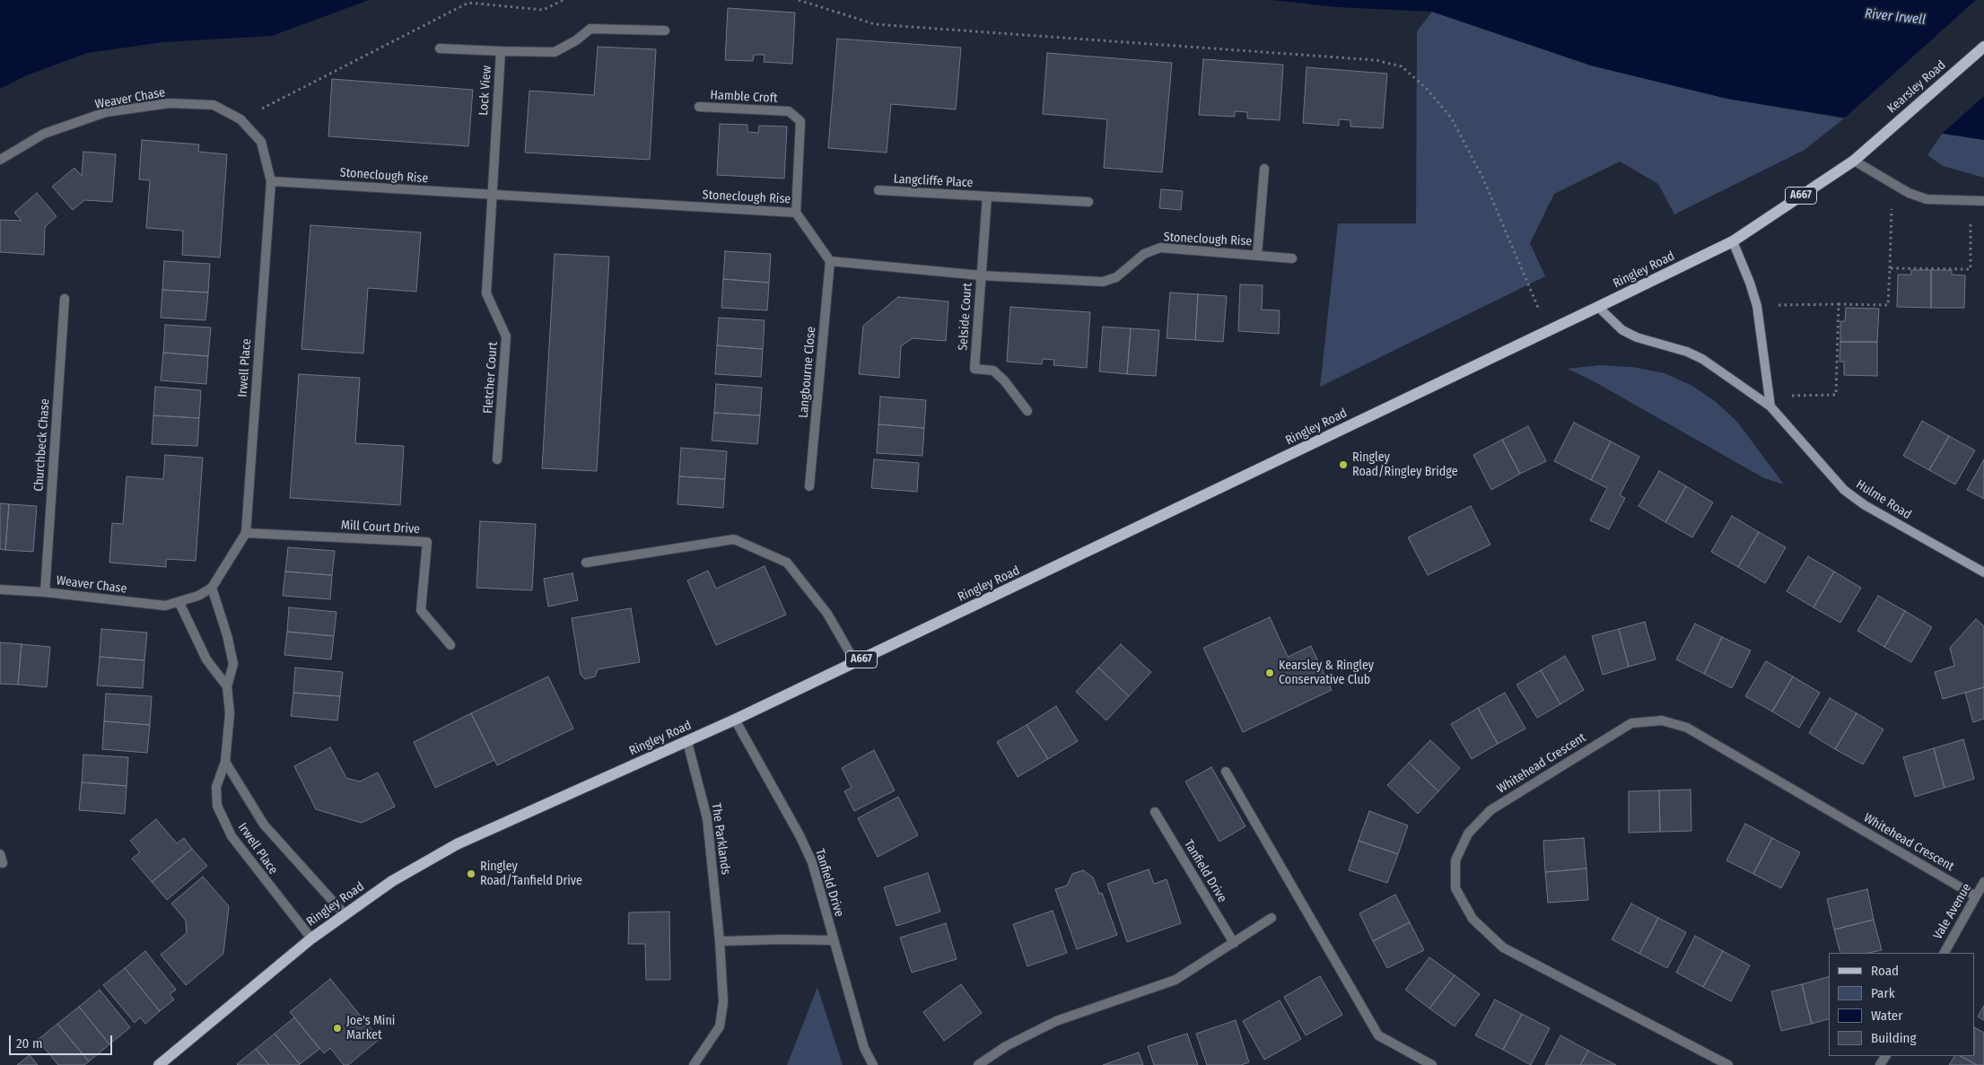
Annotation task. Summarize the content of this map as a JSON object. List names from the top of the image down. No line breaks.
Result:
{"streets":{"main road":["Kearsley Road","A667","Ringley Road"],"street":["Lock View","Hamble Croft","Weaver Chase","Stoneclough Rise","Langcliffe Place","Selside Court","Irwell Place","Langbourne Close","Fletcher Court","Churchbeck Chase","Hulme Road","Mill Court Drive","Whitehead Crescent","The Parklands","Tanfield Drive","Vale Avenue"]},"crossings":[["Kearsley Road","Ringley Road"],["Lock View","Stoneclough Rise"],["Lock View","Fletcher Court"],["Hamble Croft","Stoneclough Rise"],["Weaver Chase","Irwell Place"],["Weaver Chase","Churchbeck Chase"],["Stoneclough Rise","Langcliffe Place"],["Stoneclough Rise","Selside Court"],["Stoneclough Rise","Irwell Place"],["Stoneclough Rise","Langbourne Close"],["Stoneclough Rise","Fletcher Court"],["Langcliffe Place","Selside Court"],["Ringley Road","Irwell Place"],["Ringley Road","Hulme Road"],["Ringley Road","The Parklands"],["Ringley Road","Tanfield Drive"],["Irwell Place","Mill Court Drive"],["Whitehead Crescent","Vale Avenue"]],"water":["River Irwell"],"places":["Ringley Road/Ringley Bridge","Kearsley & Ringley Conservative Club","Ringley Road/Tanfield Drive","Joe's Mini Market"],"legend":["Road","Park","Water","Building"],"scale_bar":"20 m"}
